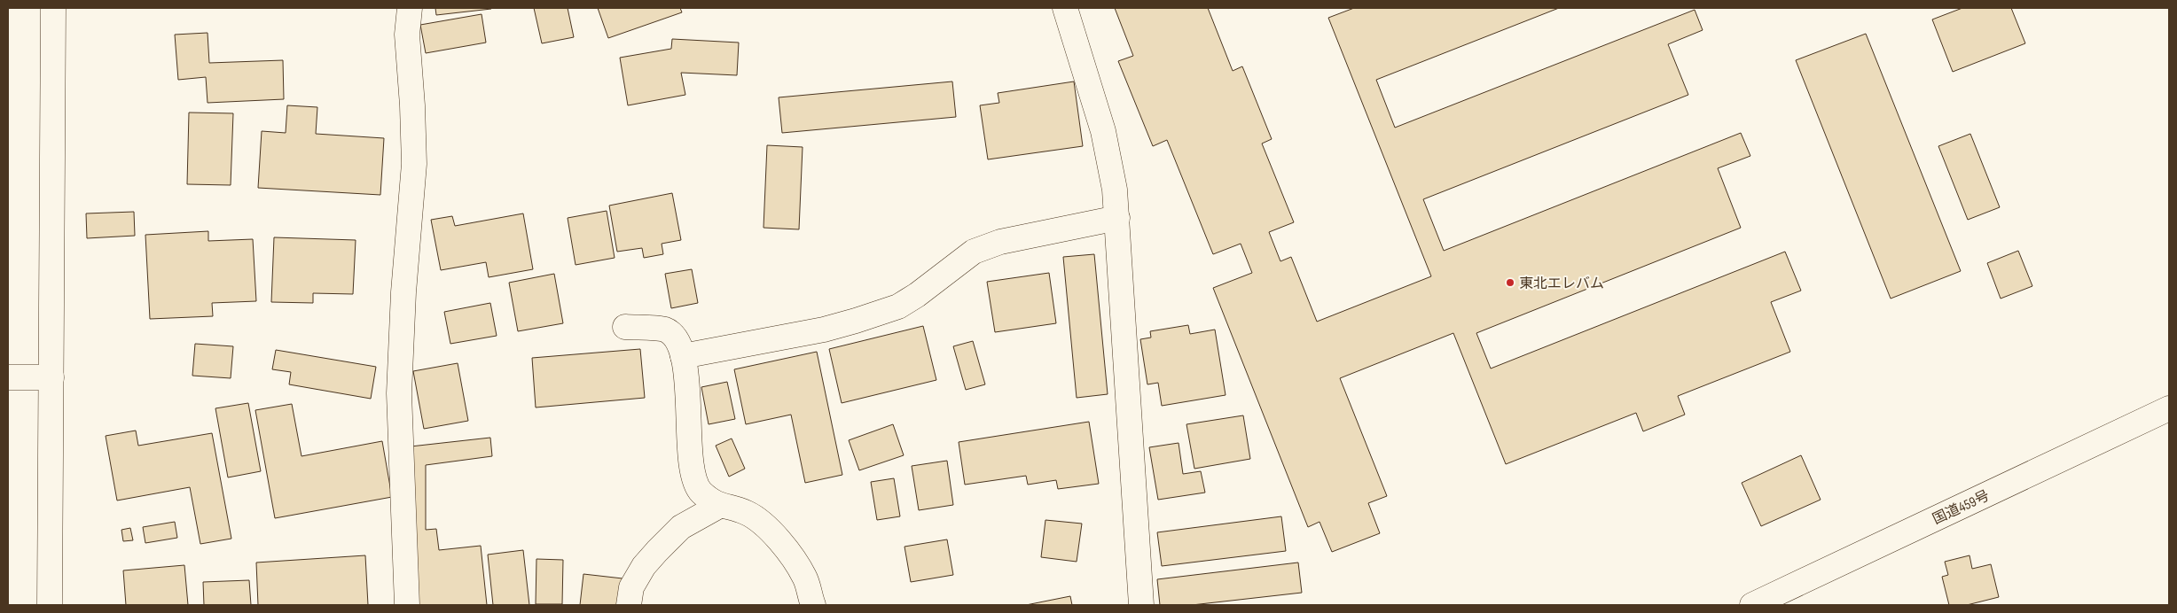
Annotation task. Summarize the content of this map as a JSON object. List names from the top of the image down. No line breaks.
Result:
{"streets":{"main road":["国道459号"]},"places":["東北エレバム"]}
